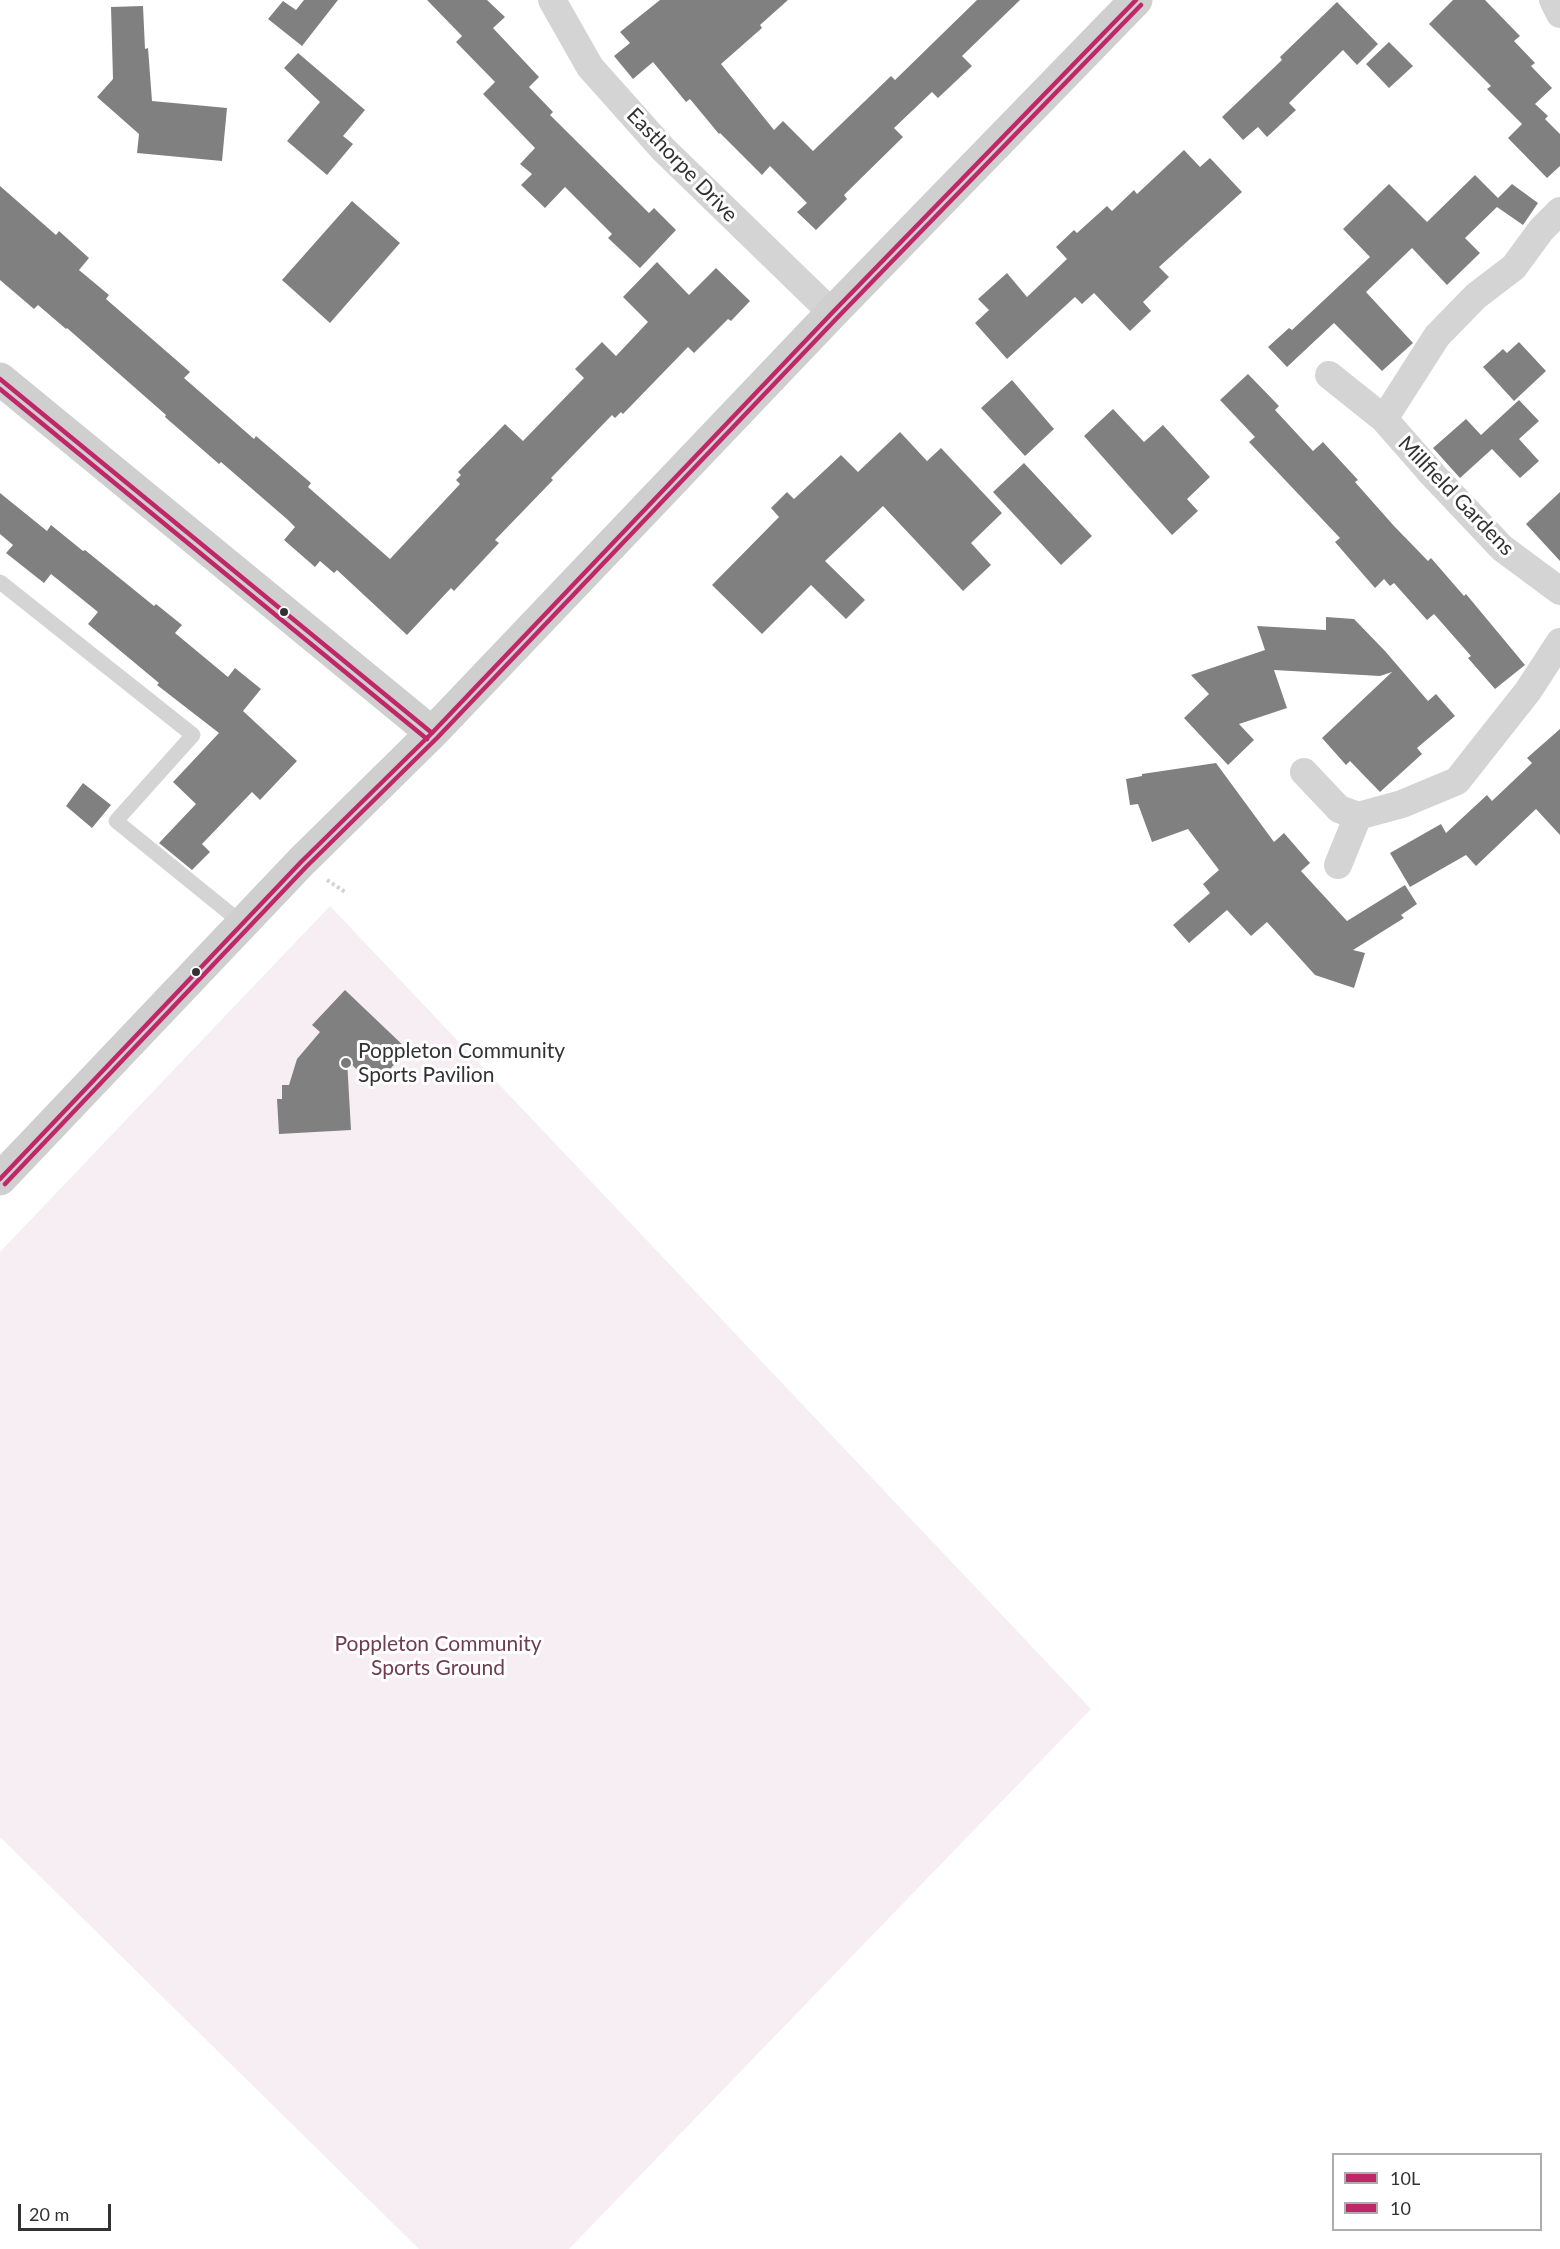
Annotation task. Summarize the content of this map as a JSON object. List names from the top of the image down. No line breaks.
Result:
{"streets":{"street":["Easthorpe Drive","Millfield Gardens"]},"parks":["Poppleton Community Sports Ground"],"places":["Poppleton Community Sports Pavilion"],"lines":["transit line 10L","transit line 10"],"legend":["10L","10"],"scale_bar":"20 m"}
